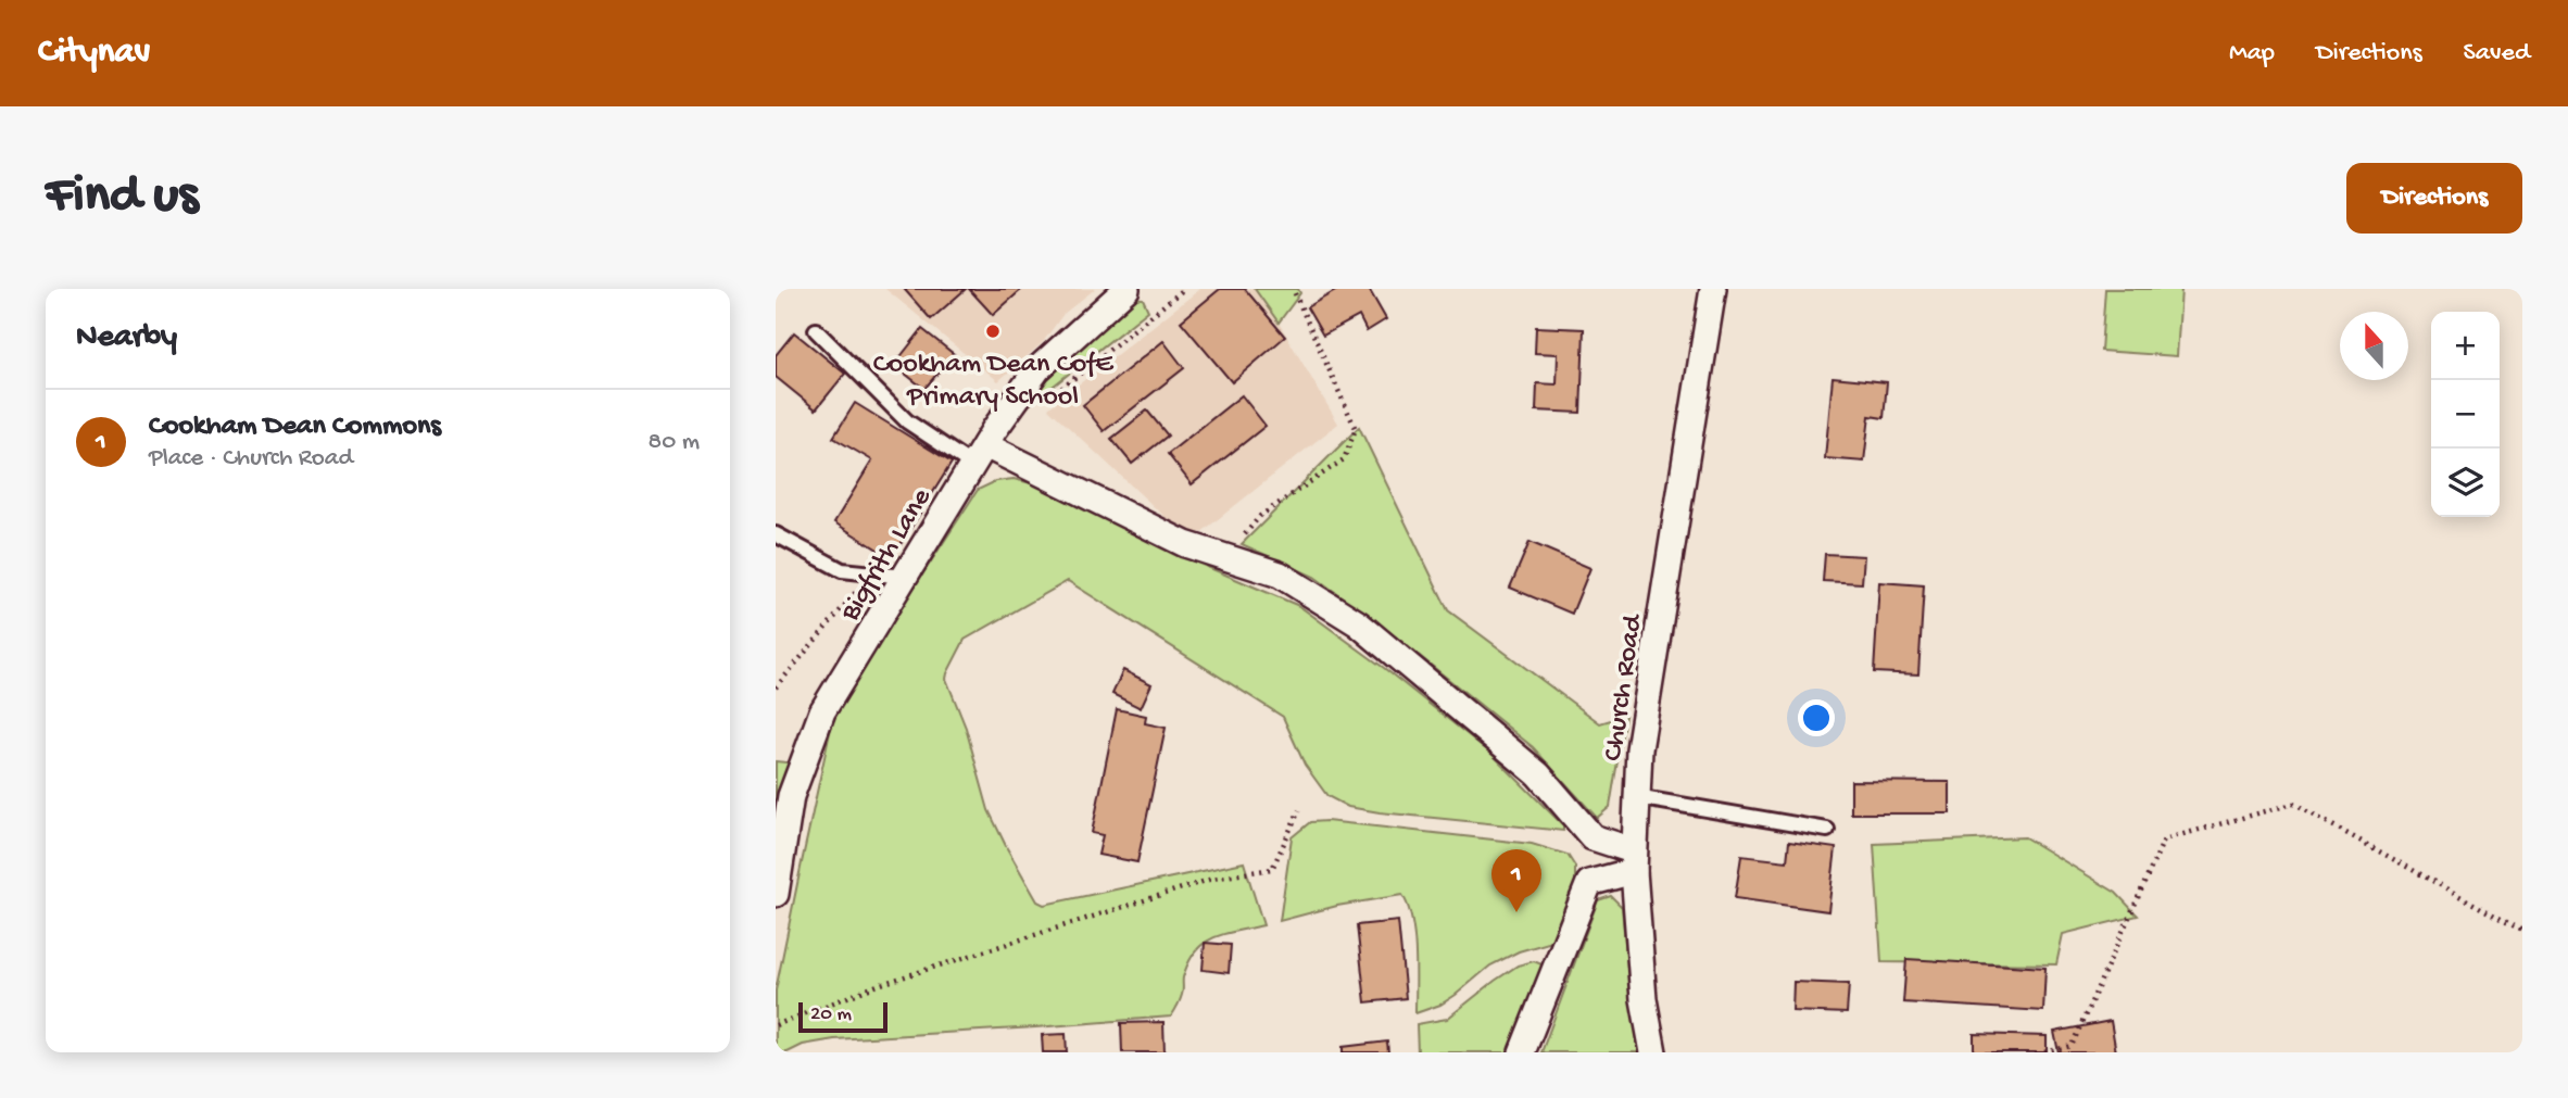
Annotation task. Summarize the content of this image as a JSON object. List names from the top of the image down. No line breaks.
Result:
{"streets":{"street":["Bigfrith Lane","Church Road"]},"places":["Cookham Dean CofE Primary School"],"scale_bar":"20 m","north":"top","page":{"header":"Citynav","nav":["Map","Directions","Saved"],"buttons":"Directions","title":"Find us","heading":"Nearby","map_buttons":["+","−"],"list":[{"mark":"1","name":"Cookham Dean Commons","note":"Place · Church Road","value":"80 m"}],"pins":"1","scale":"20 m"}}
